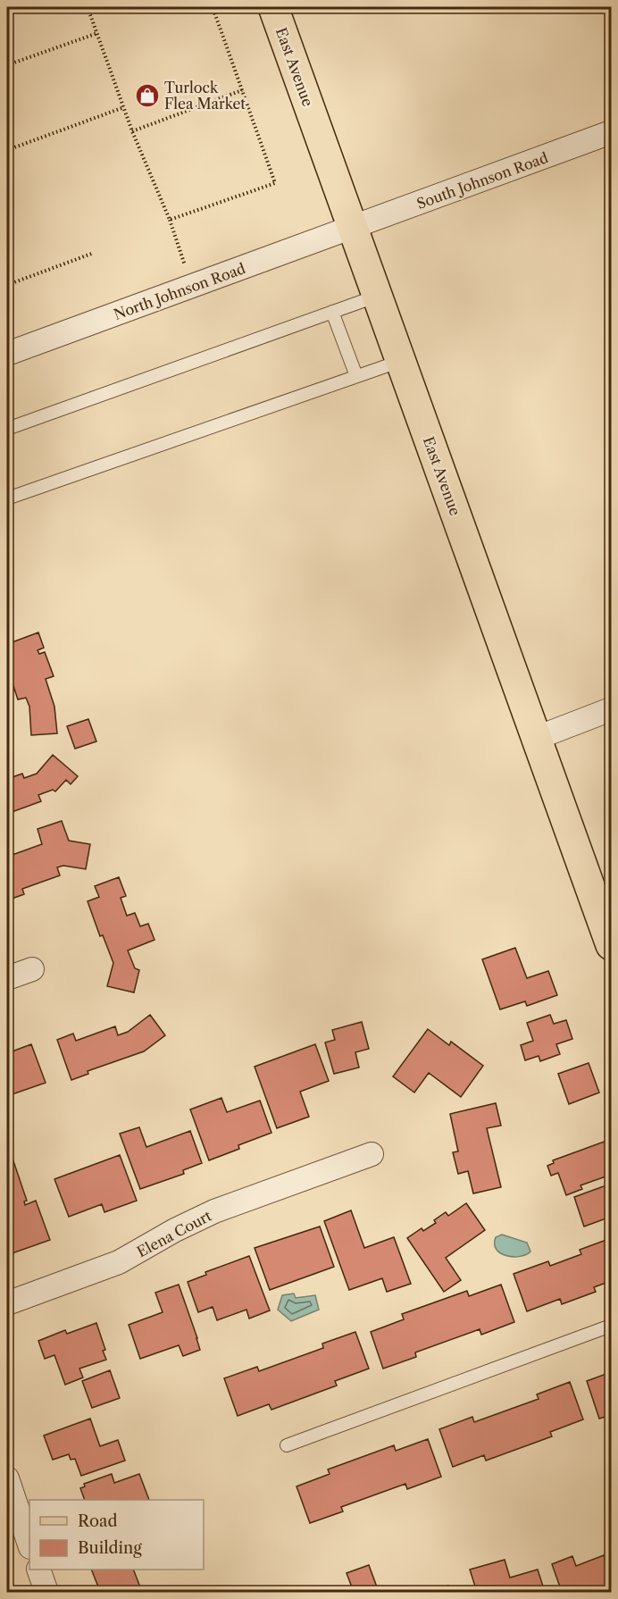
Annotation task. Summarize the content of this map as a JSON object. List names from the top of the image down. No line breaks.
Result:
{"streets":{"main road":["East Avenue"],"street":["South Johnson Road","North Johnson Road","Elena Court"]},"crossings":[["East Avenue","South Johnson Road"],["East Avenue","North Johnson Road"],["South Johnson Road","North Johnson Road"]],"places":{"shop":["Turlock Flea Market"]},"legend":["Road","Building"]}
